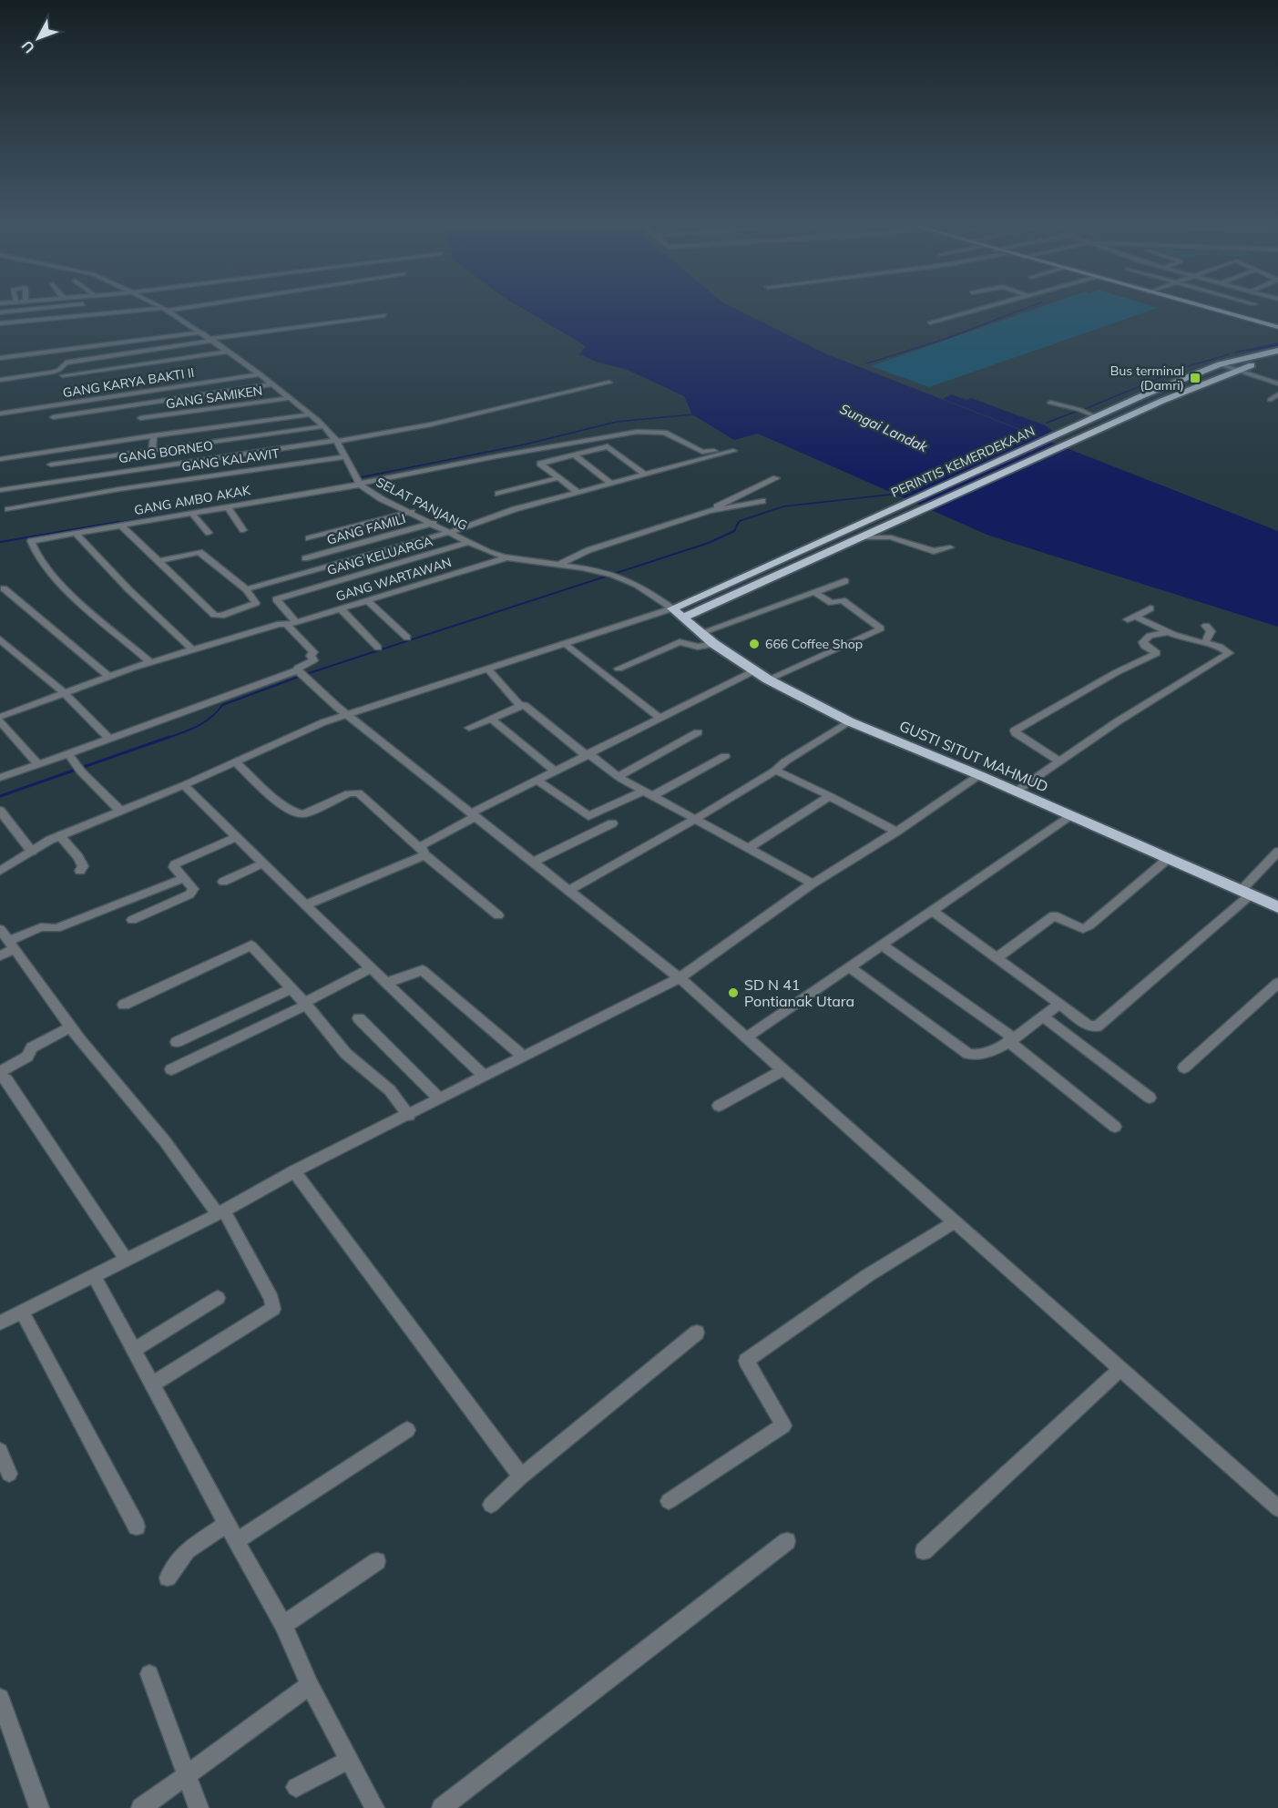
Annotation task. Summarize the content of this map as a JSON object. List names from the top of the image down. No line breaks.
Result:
{"streets":{"highway":["PERINTIS KEMERDEKAAN","GUSTI SITUT MAHMUD"],"street":["GANG KARYA BAKTI II","GANG SAMIKEN","GANG BORNEO","GANG KALAWIT","GANG AMBO AKAK","SELAT PANJANG","GANG FAMILI","GANG KELUARGA","GANG WARTAWAN"]},"crossings":[["GANG KARYA BAKTI II","SELAT PANJANG"],["GANG SAMIKEN","SELAT PANJANG"],["GANG BORNEO","SELAT PANJANG"],["GANG KALAWIT","SELAT PANJANG"],["PERINTIS KEMERDEKAAN","SELAT PANJANG"],["PERINTIS KEMERDEKAAN","GUSTI SITUT MAHMUD"],["GANG AMBO AKAK","SELAT PANJANG"],["GANG AMBO AKAK","GANG WARTAWAN"],["SELAT PANJANG","GANG FAMILI"],["SELAT PANJANG","GANG KELUARGA"],["SELAT PANJANG","GANG WARTAWAN"],["SELAT PANJANG","GUSTI SITUT MAHMUD"],["GANG KELUARGA","GANG WARTAWAN"]],"water":["Sungai Landak"],"places":{"transit":["Bus terminal (Damri)"],"other":["666 Coffee Shop","SD N 41 Pontianak Utara"]},"north":"bottom left"}
